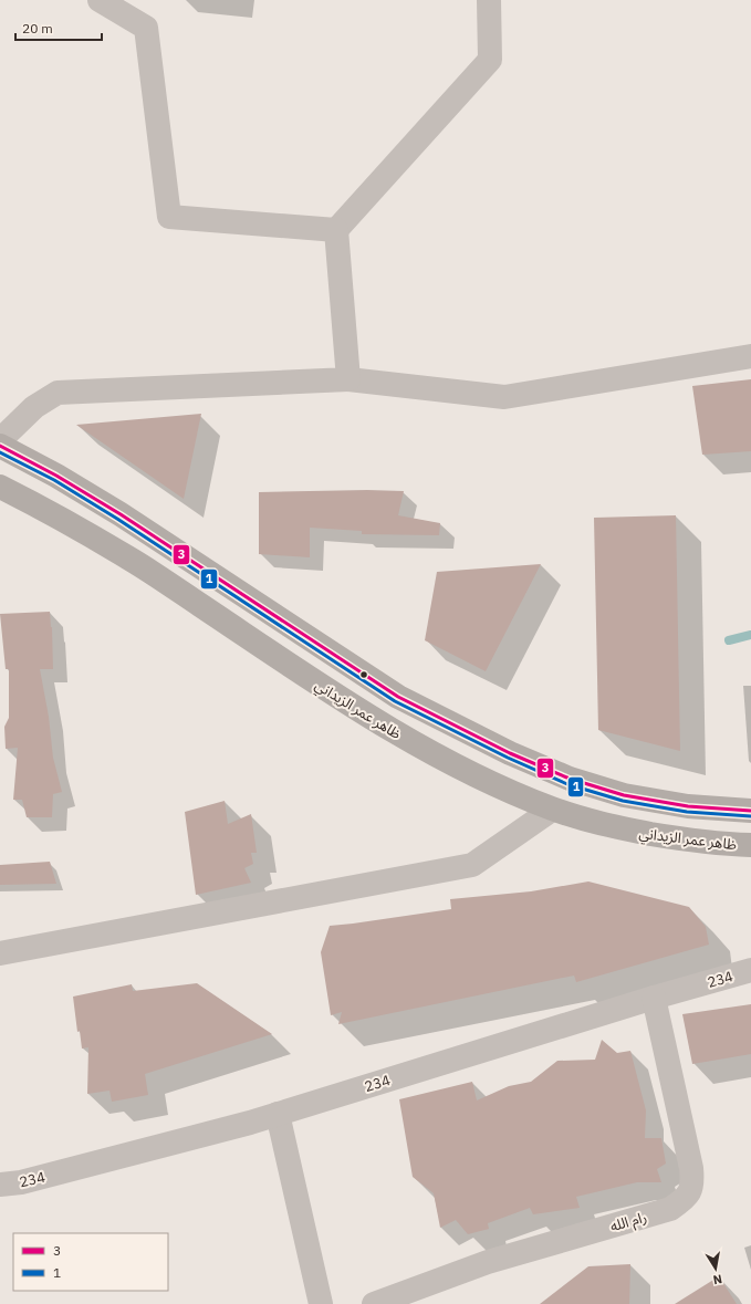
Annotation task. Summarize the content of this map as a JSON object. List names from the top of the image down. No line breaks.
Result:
{"streets":{"main road":["ظاهر عمر الزيداني"],"street":["234","رام الله"]},"crossings":[["234","رام الله"]],"lines":["transit line 3","transit line 1"],"legend":["3","1"],"scale_bar":"20 m","north":"bottom"}
